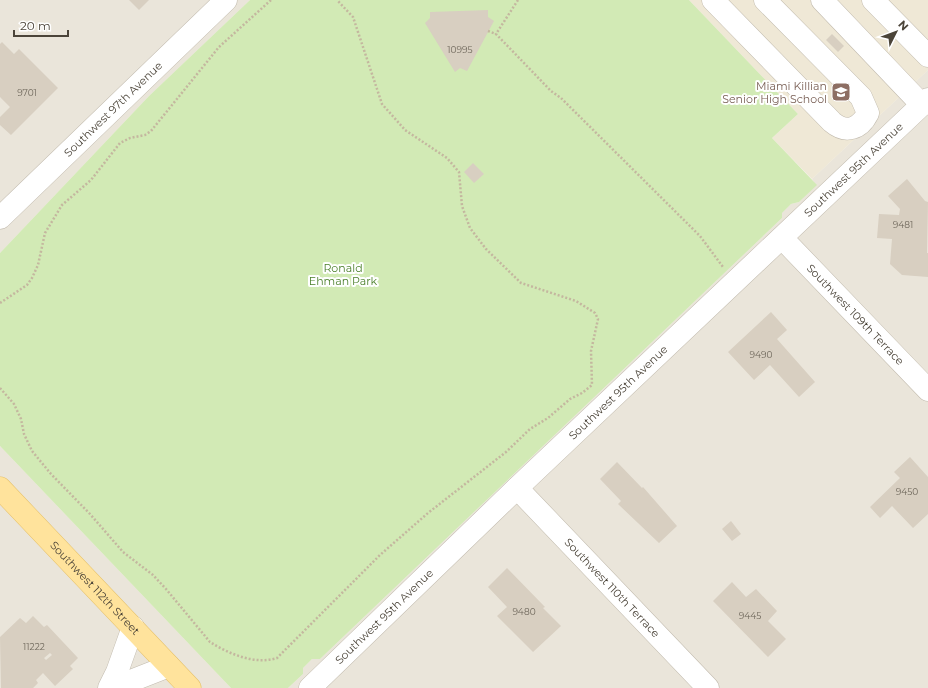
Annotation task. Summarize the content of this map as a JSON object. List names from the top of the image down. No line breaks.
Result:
{"streets":{"main road":["Southwest 112th Street"],"street":["Southwest 97th Avenue","Southwest 95th Avenue","Southwest 109th Terrace","Southwest 110th Terrace"]},"crossings":[["Southwest 95th Avenue","Southwest 109th Terrace"],["Southwest 95th Avenue","Southwest 110th Terrace"]],"parks":["Ronald Ehman Park"],"places":{"school or university":["Miami Killian Senior High School"]},"house_numbers":["10995","9701","9481","9490","9450","9480","9445","11222"],"scale_bar":"20 m","north":"top right"}
